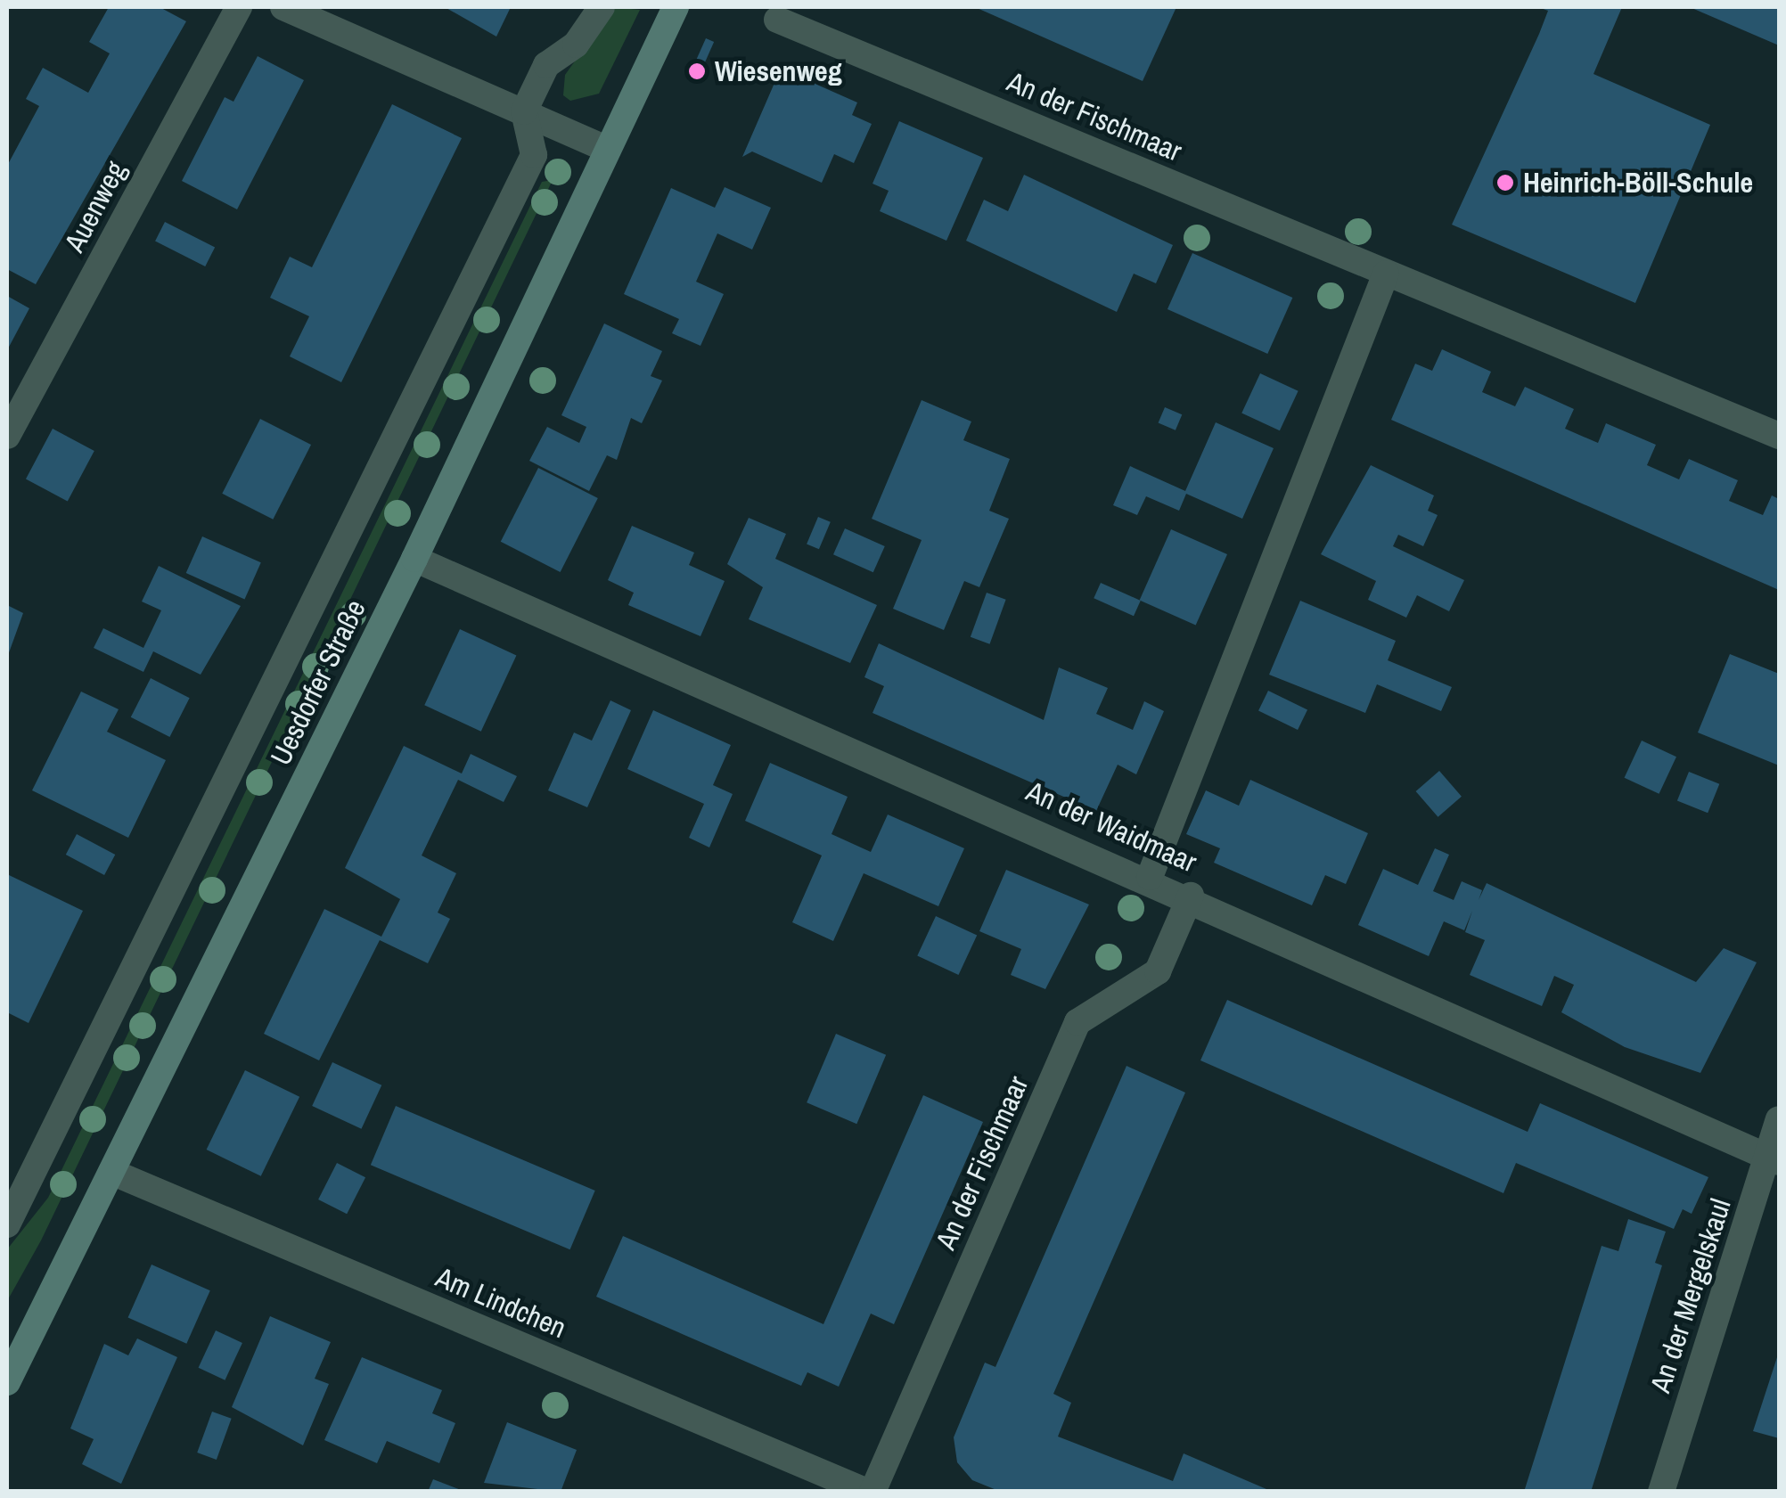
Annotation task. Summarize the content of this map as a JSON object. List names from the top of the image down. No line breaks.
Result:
{"streets":{"street":["An der Fischmaar","Auenweg","Uesdorfer Straße","An der Waidmaar","An der Mergelskaul","Am Lindchen"]},"crossings":[["An der Fischmaar","An der Waidmaar"],["An der Fischmaar","Am Lindchen"],["Uesdorfer Straße","An der Waidmaar"],["Uesdorfer Straße","Am Lindchen"],["An der Waidmaar","An der Mergelskaul"]],"places":["Wiesenweg","Heinrich-Böll-Schule"]}
